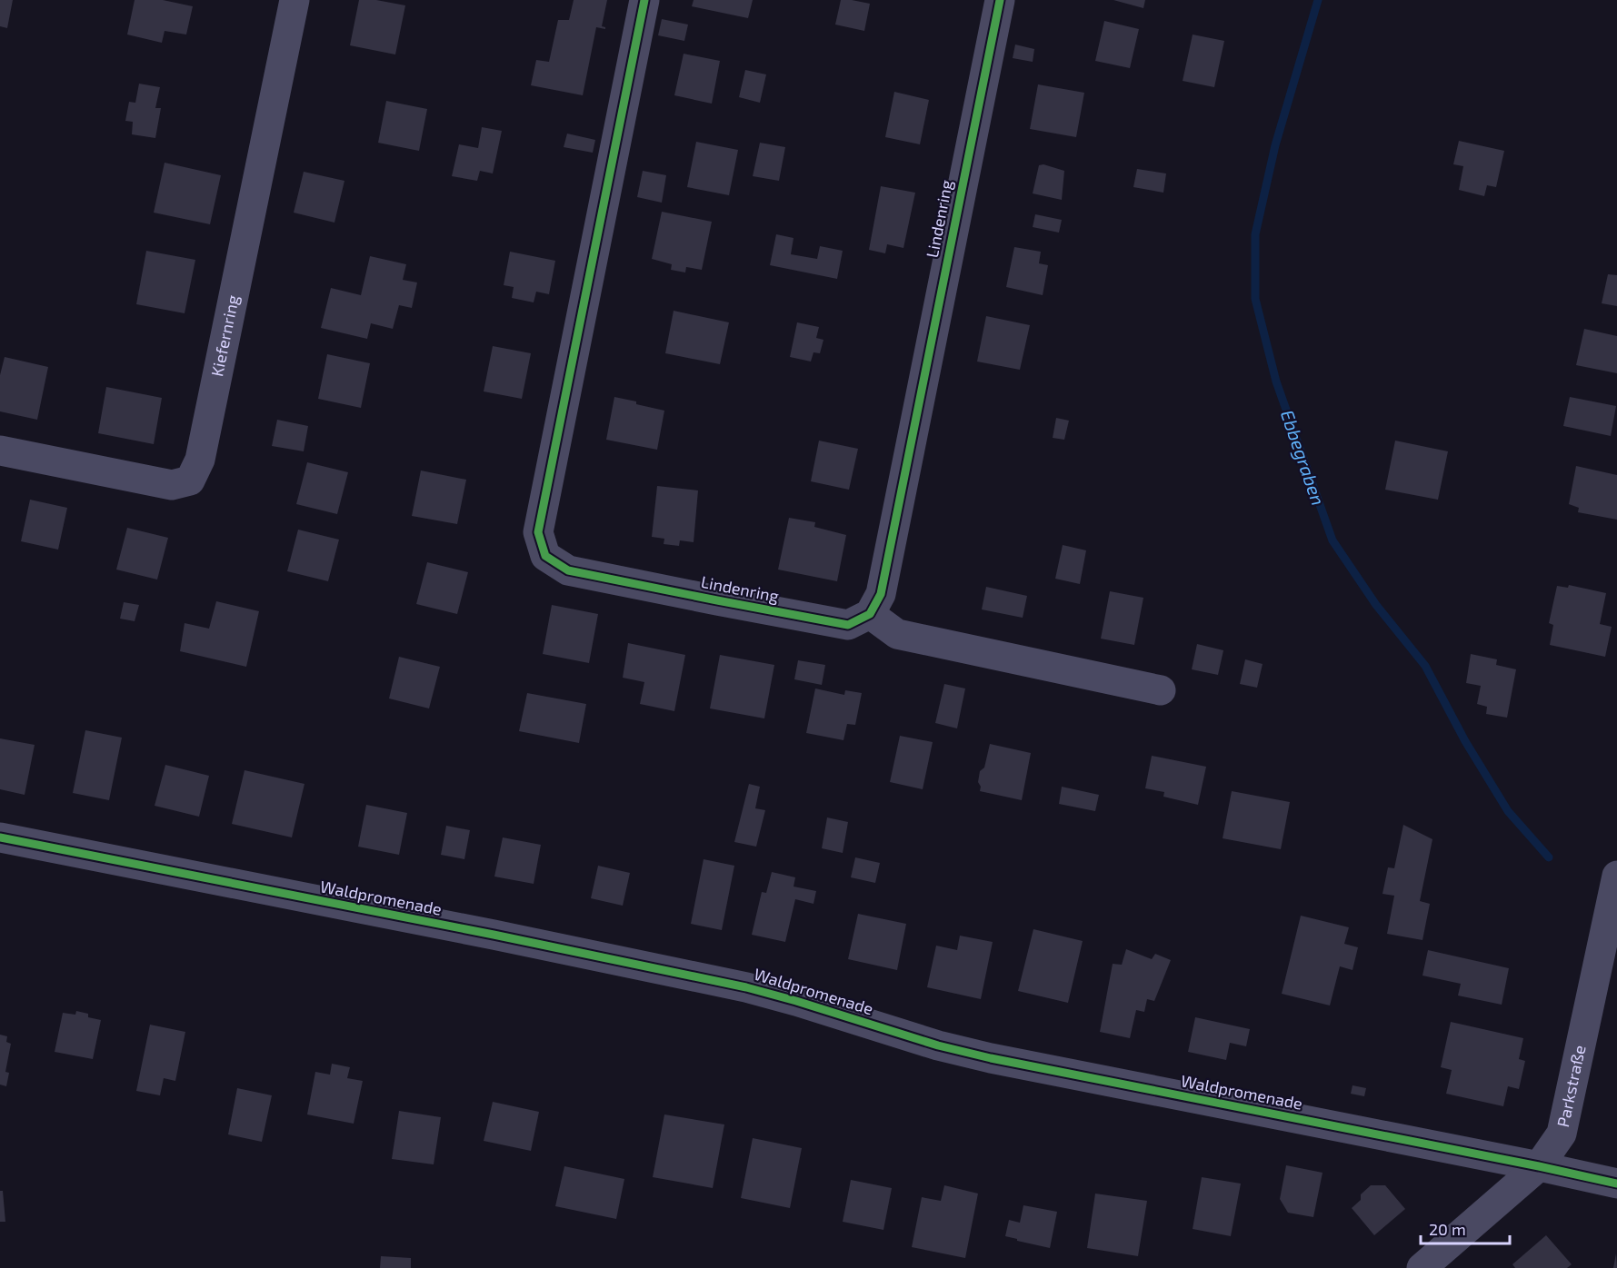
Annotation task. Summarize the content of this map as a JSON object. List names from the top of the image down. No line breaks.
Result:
{"streets":{"street":["Lindenring","Kiefernring","Waldpromenade","Parkstraße"]},"crossings":[["Waldpromenade","Parkstraße"]],"water":["Ebbegraben"],"scale_bar":"20 m"}
